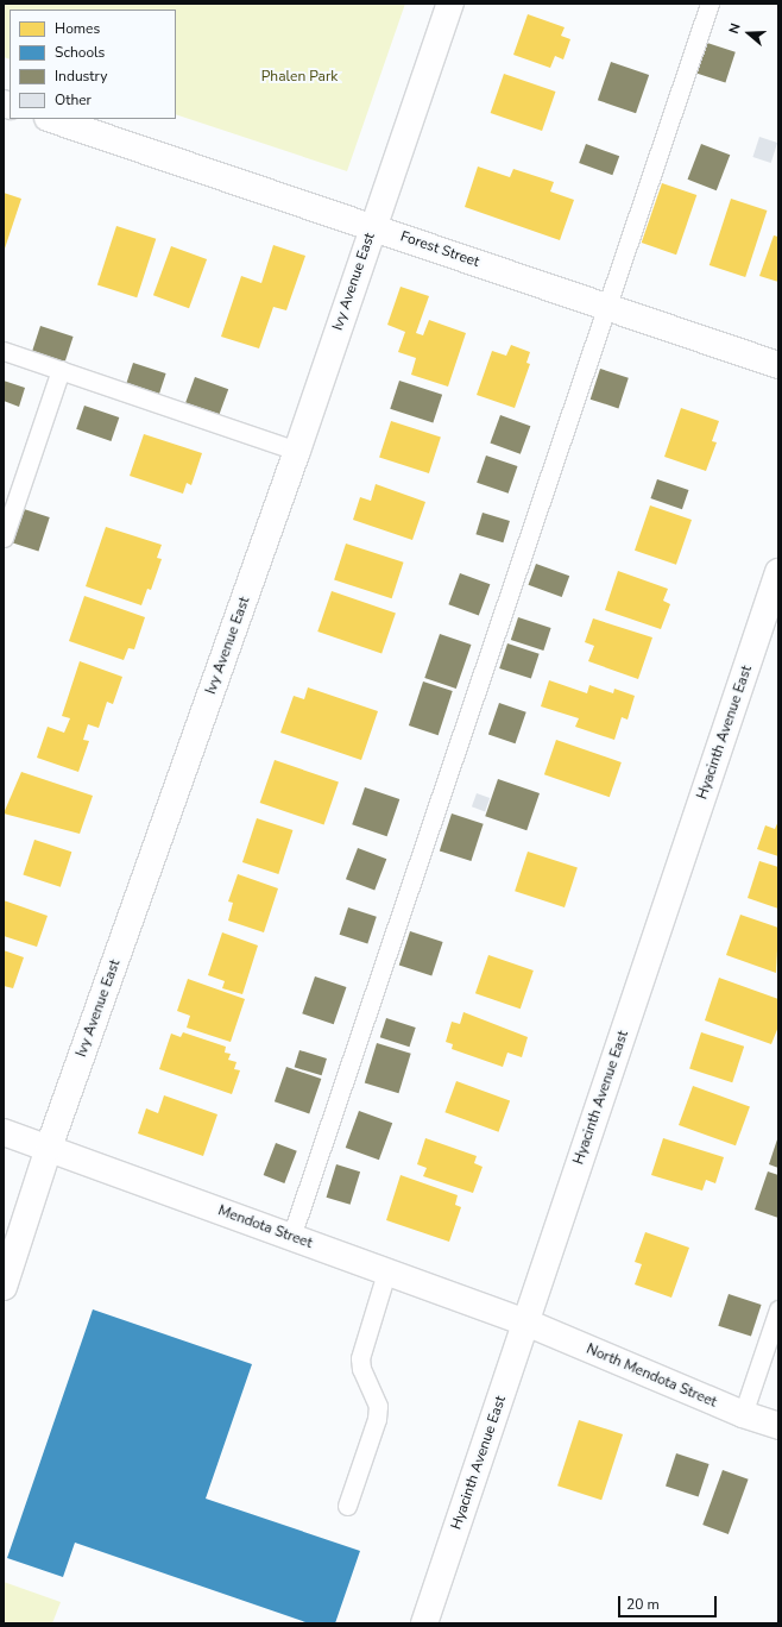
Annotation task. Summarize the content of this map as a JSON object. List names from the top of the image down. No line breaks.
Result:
{"streets":{"street":["Forest Street","Ivy Avenue East","Hyacinth Avenue East","Mendota Street","North Mendota Street"]},"crossings":[["Forest Street","Ivy Avenue East"],["Ivy Avenue East","Mendota Street"],["Hyacinth Avenue East","Mendota Street"],["Hyacinth Avenue East","North Mendota Street"],["Mendota Street","North Mendota Street"]],"parks":["Phalen Park"],"legend":["Homes","Schools","Industry","Other"],"scale_bar":"20 m","north":"left"}
